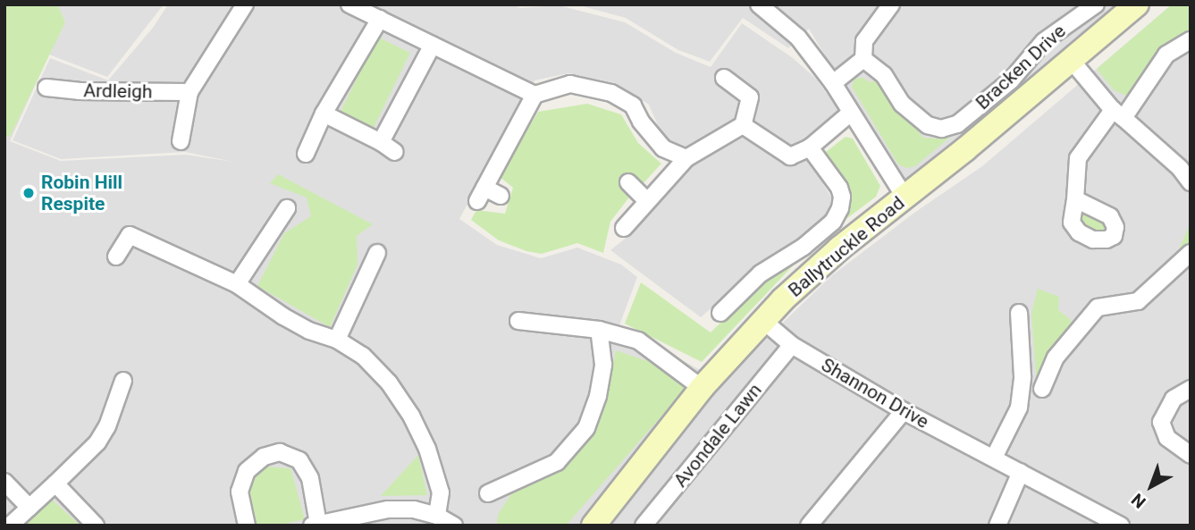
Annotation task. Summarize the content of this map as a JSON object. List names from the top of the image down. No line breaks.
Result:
{"streets":{"street":["Bracken Drive","Ardleigh","Ballytruckle Road","Shannon Drive","Avondale Lawn"]},"crossings":[["Ballytruckle Road","Shannon Drive"],["Shannon Drive","Avondale Lawn"]],"places":["Robin Hill Respite"],"north":"bottom left"}
